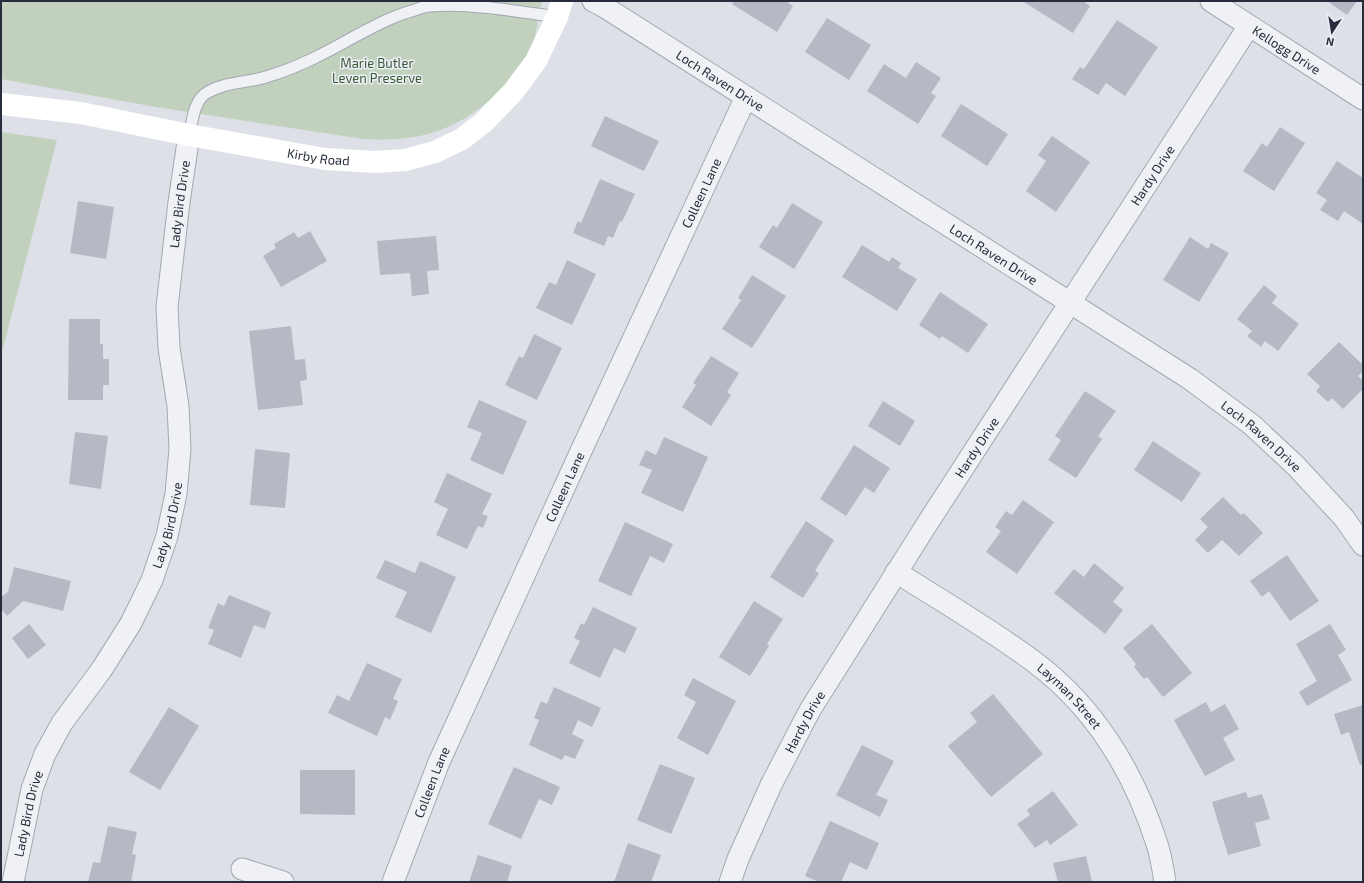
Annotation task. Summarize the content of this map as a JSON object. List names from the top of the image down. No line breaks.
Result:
{"streets":{"main road":["Kirby Road"],"street":["Kellogg Drive","Loch Raven Drive","Hardy Drive","Colleen Lane","Lady Bird Drive","Layman Street"]},"crossings":[["Kellogg Drive","Hardy Drive"],["Loch Raven Drive","Hardy Drive"],["Loch Raven Drive","Colleen Lane"],["Kirby Road","Lady Bird Drive"],["Hardy Drive","Layman Street"]],"parks":["Marie Butler Leven Preserve"],"north":"bottom"}
